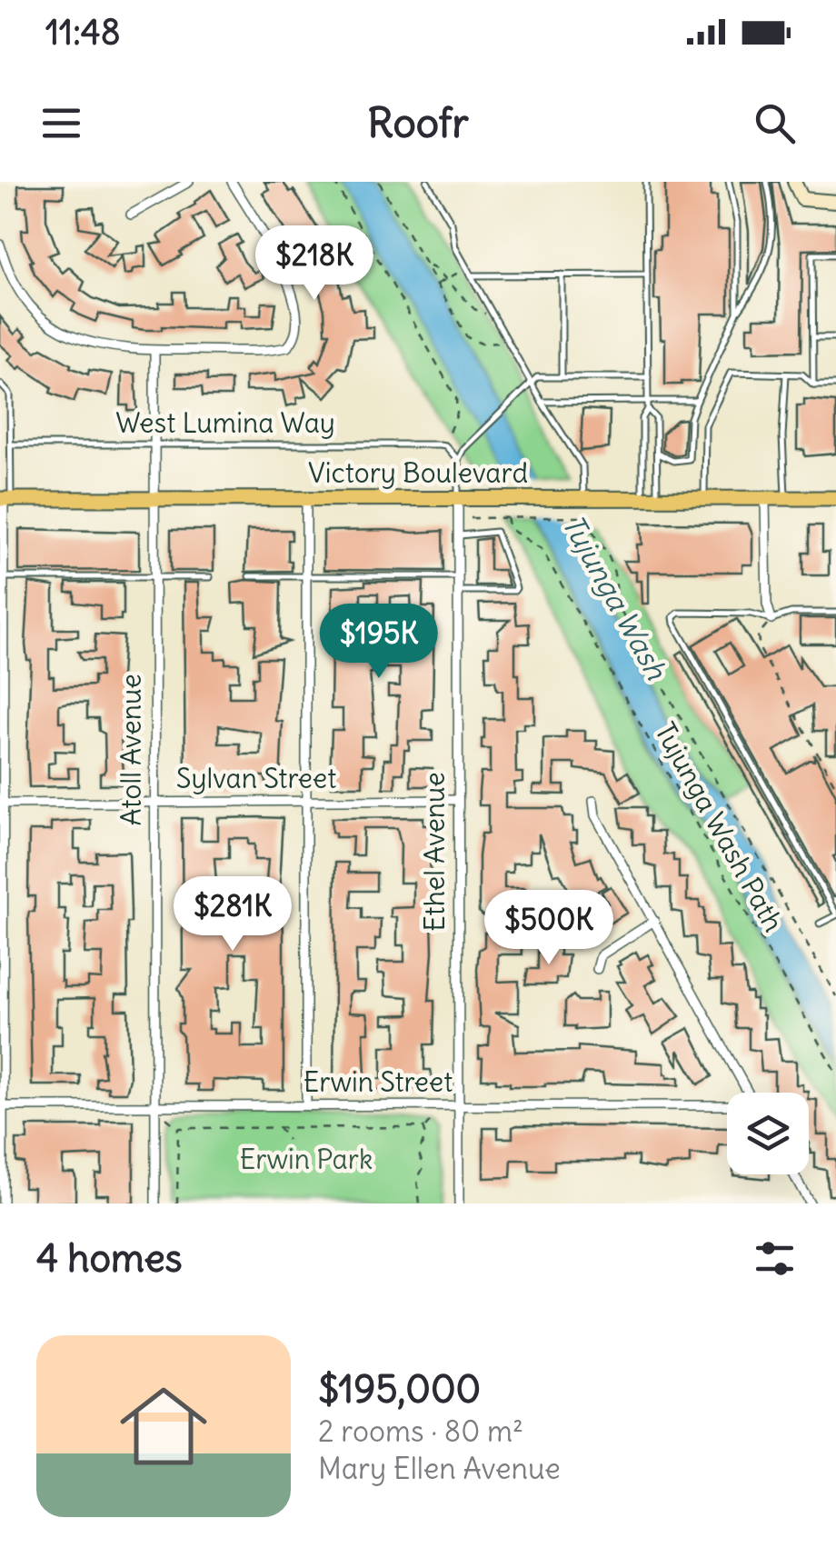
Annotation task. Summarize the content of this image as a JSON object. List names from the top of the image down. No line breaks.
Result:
{"streets":{"main road":["Victory Boulevard"],"street":["Atoll Avenue","Sylvan Street","Ethel Avenue","Erwin Street"],"lane":["West Lumina Way"],"path":["Tujunga Wash Path"]},"crossings":[["West Lumina Way","Atoll Avenue"],["Victory Boulevard","Atoll Avenue"],["Victory Boulevard","Ethel Avenue"],["Atoll Avenue","Sylvan Street"],["Atoll Avenue","Erwin Street"],["Sylvan Street","Ethel Avenue"],["Ethel Avenue","Erwin Street"]],"water":["Tujunga Wash"],"parks":["Erwin Park"],"page":{"status":"11:48","header":"Roofr","price":["$218K","$195K","$281K","$500K"],"heading":"4 homes","list":[{"name":"$195,000","note":"2 rooms · 80 m² · Mary Ellen Avenue"}]}}
